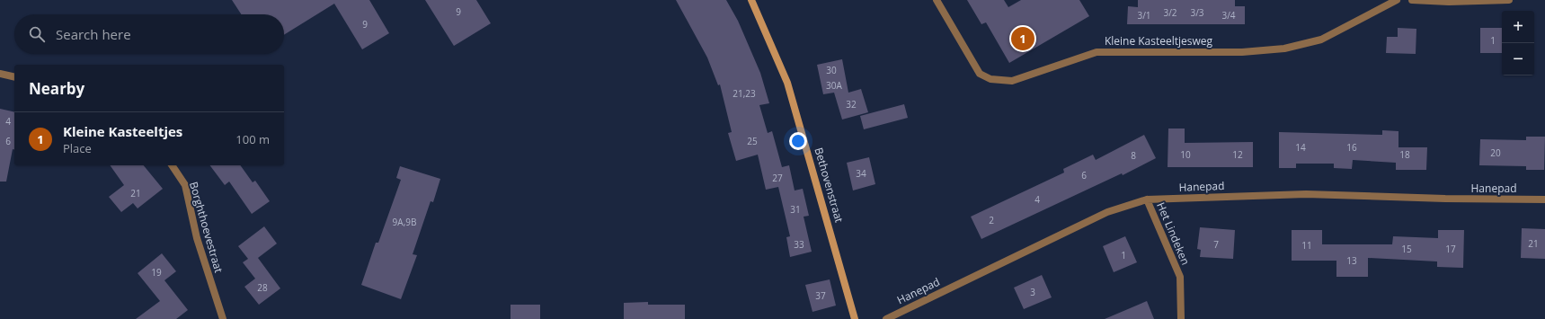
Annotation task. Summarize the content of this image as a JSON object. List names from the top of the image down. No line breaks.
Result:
{"streets":{"main road":["Bethovenstraat"],"street":["Kleine Kasteeltjesweg","Hanepad","Borghthoevestraat","Het Lindeken"]},"crossings":[["Hanepad","Het Lindeken"]],"house_numbers":["9","3/2","3/3","3/1","3/4","9","1","30","30A","21,23","32","4","6","25","14","16","20","10","12","18","8","34","6","27","21","4","31","2","9A,9B","21","33","7","11","15","17","1","13","19","28","3","37"],"page":{"map_buttons":["+","−"],"search":"Search here","pins":"1","heading":"Nearby","list":[{"mark":"1","name":"Kleine Kasteeltjes","note":"Place","value":"100 m"}]}}
